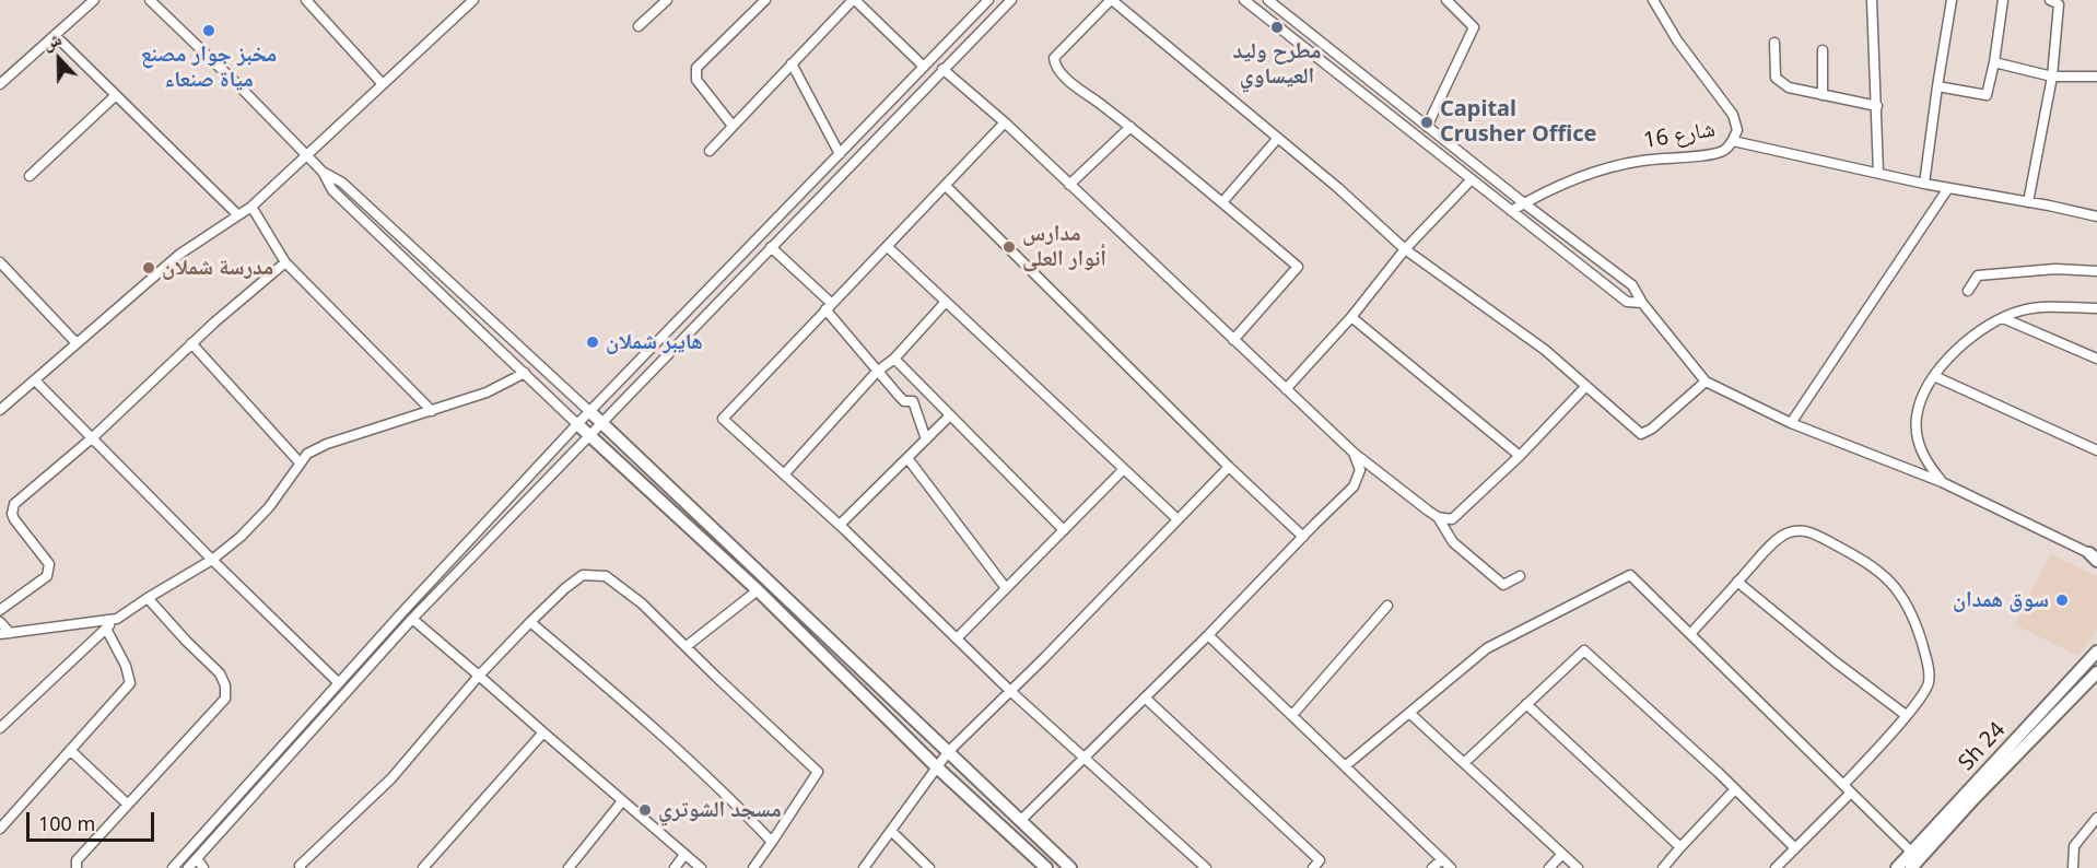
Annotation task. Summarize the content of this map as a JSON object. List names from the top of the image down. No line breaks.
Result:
{"streets":{"street":["شارع 16","Sh 24"]},"places":["مطرح وليد العيساوي","مخبز جوار مصنع مياة صنعاء","Capital Crusher Office","مدارس أنوار العلى","مدرسة شملان","هايبر شملان","سوق همدان","مسجد الشوتري"],"scale_bar":"100 m","north":"top"}
